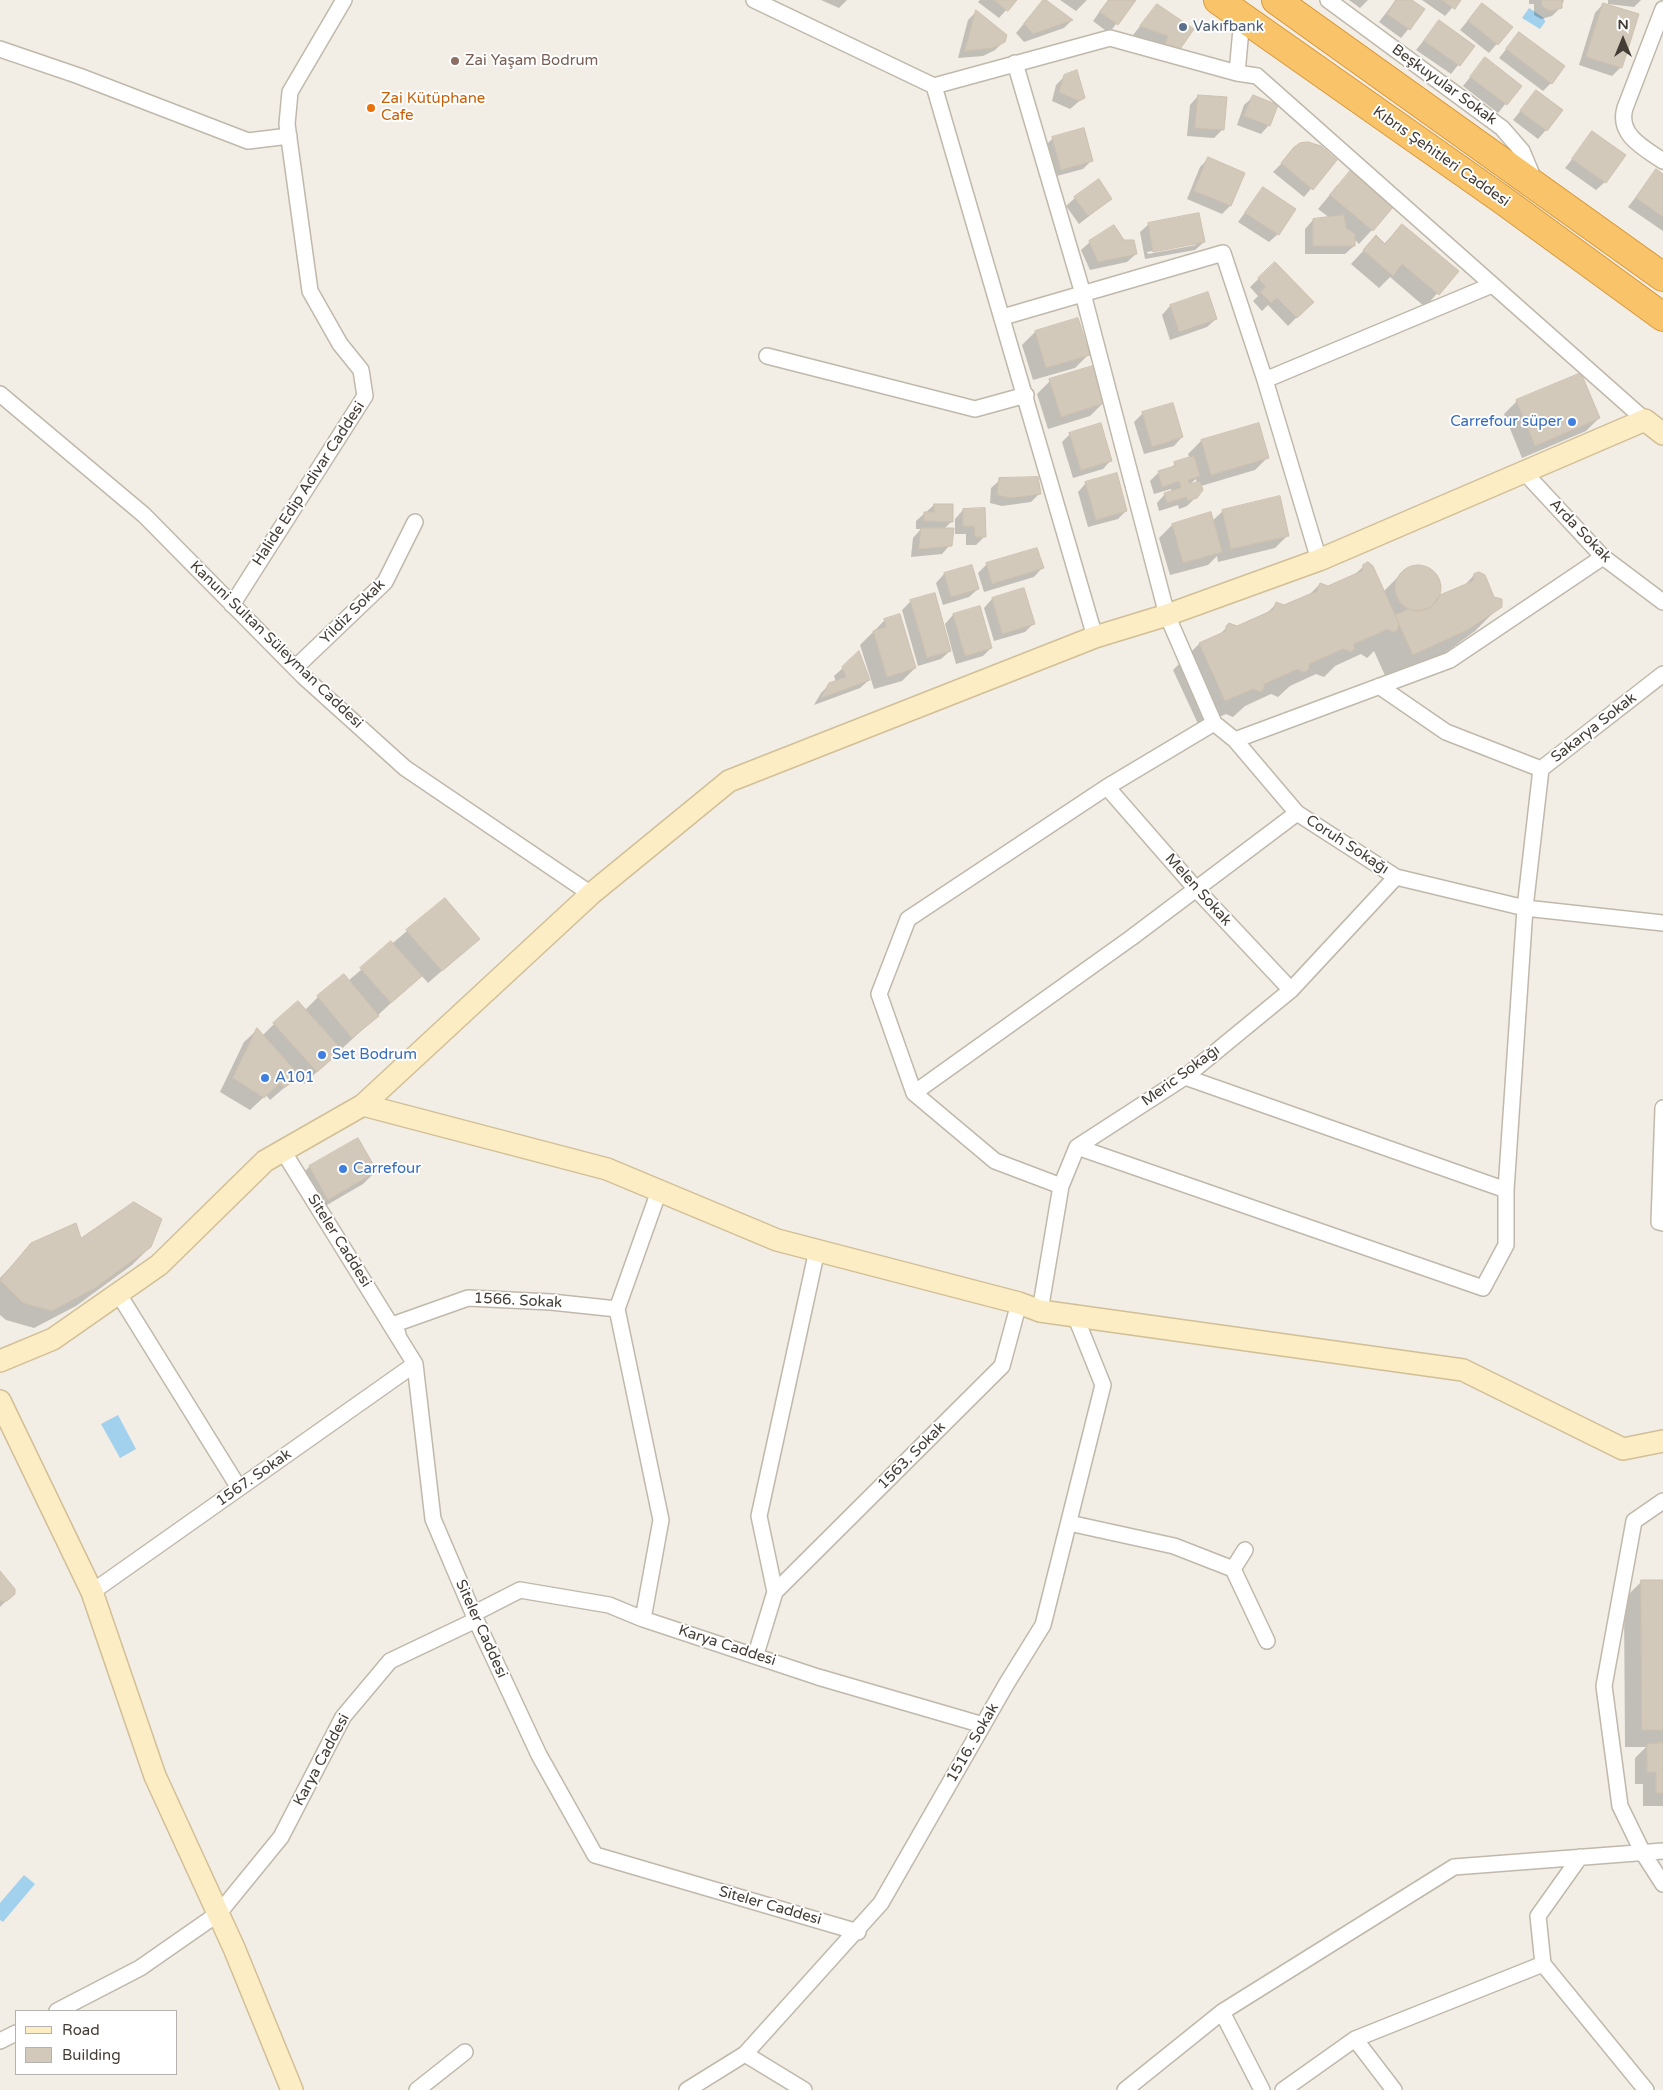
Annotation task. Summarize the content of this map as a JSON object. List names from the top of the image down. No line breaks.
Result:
{"streets":{"highway":["Kıbrıs Şehitleri Caddesi"],"street":["Beşkuyular Sokak","Halide Edip Adivar Caddesi","Arda Sokak","Yildiz Sokak","Kanuni Sultan Süleyman Caddesi","Sakarya Sokak","Coruh Sokağı","Melen Sokak","Meric Sokağı","Siteler Caddesi","1566. Sokak","1563. Sokak","1567. Sokak","Karya Caddesi","1516. Sokak"]},"crossings":[["Beşkuyular Sokak","Kıbrıs Şehitleri Caddesi"],["Halide Edip Adivar Caddesi","Kanuni Sultan Süleyman Caddesi"],["Yildiz Sokak","Kanuni Sultan Süleyman Caddesi"],["Sakarya Sokak","Coruh Sokağı"],["Sakarya Sokak","Meric Sokağı"],["Coruh Sokağı","Meric Sokağı"],["Melen Sokak","Meric Sokağı"],["Siteler Caddesi","1566. Sokak"],["Siteler Caddesi","1567. Sokak"],["Siteler Caddesi","Karya Caddesi"],["Siteler Caddesi","1516. Sokak"],["1566. Sokak","1567. Sokak"],["Karya Caddesi","1516. Sokak"]],"places":["Vakıfbank","Zai Yaşam Bodrum","Zai Kütüphane Cafe","Carrefour süper","Set Bodrum","A101","Carrefour"],"legend":["Road","Building"],"north":"top"}
